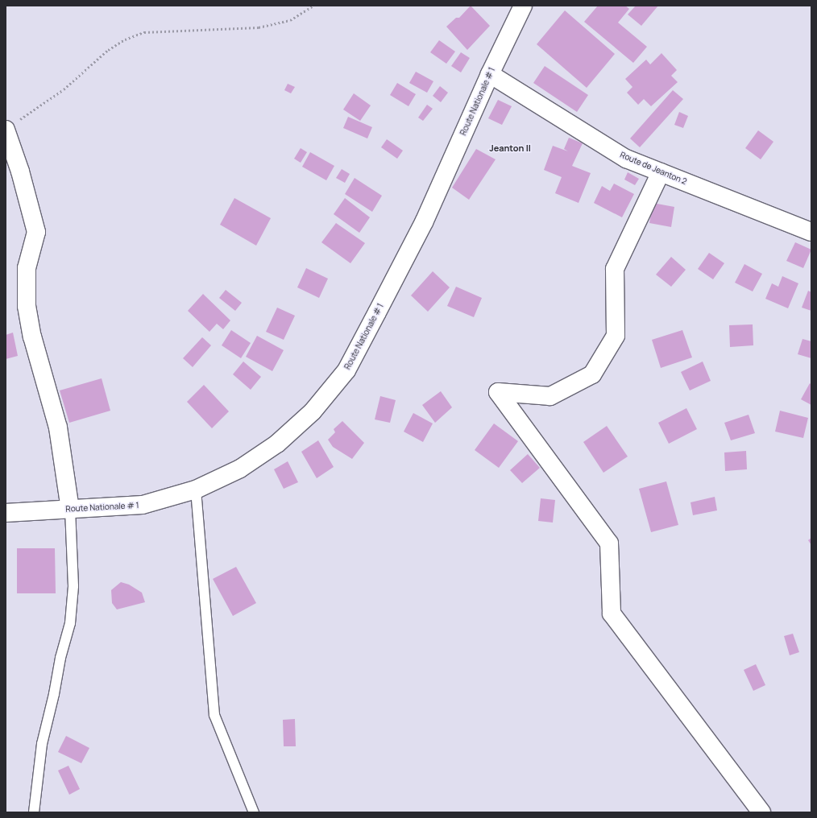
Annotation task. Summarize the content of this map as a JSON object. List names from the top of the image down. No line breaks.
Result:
{"streets":{"street":["Route Nationale # 1","Route de Jeanton 2"]},"crossings":[["Route Nationale # 1","Route de Jeanton 2"]],"districts":["Jeanton II"]}
